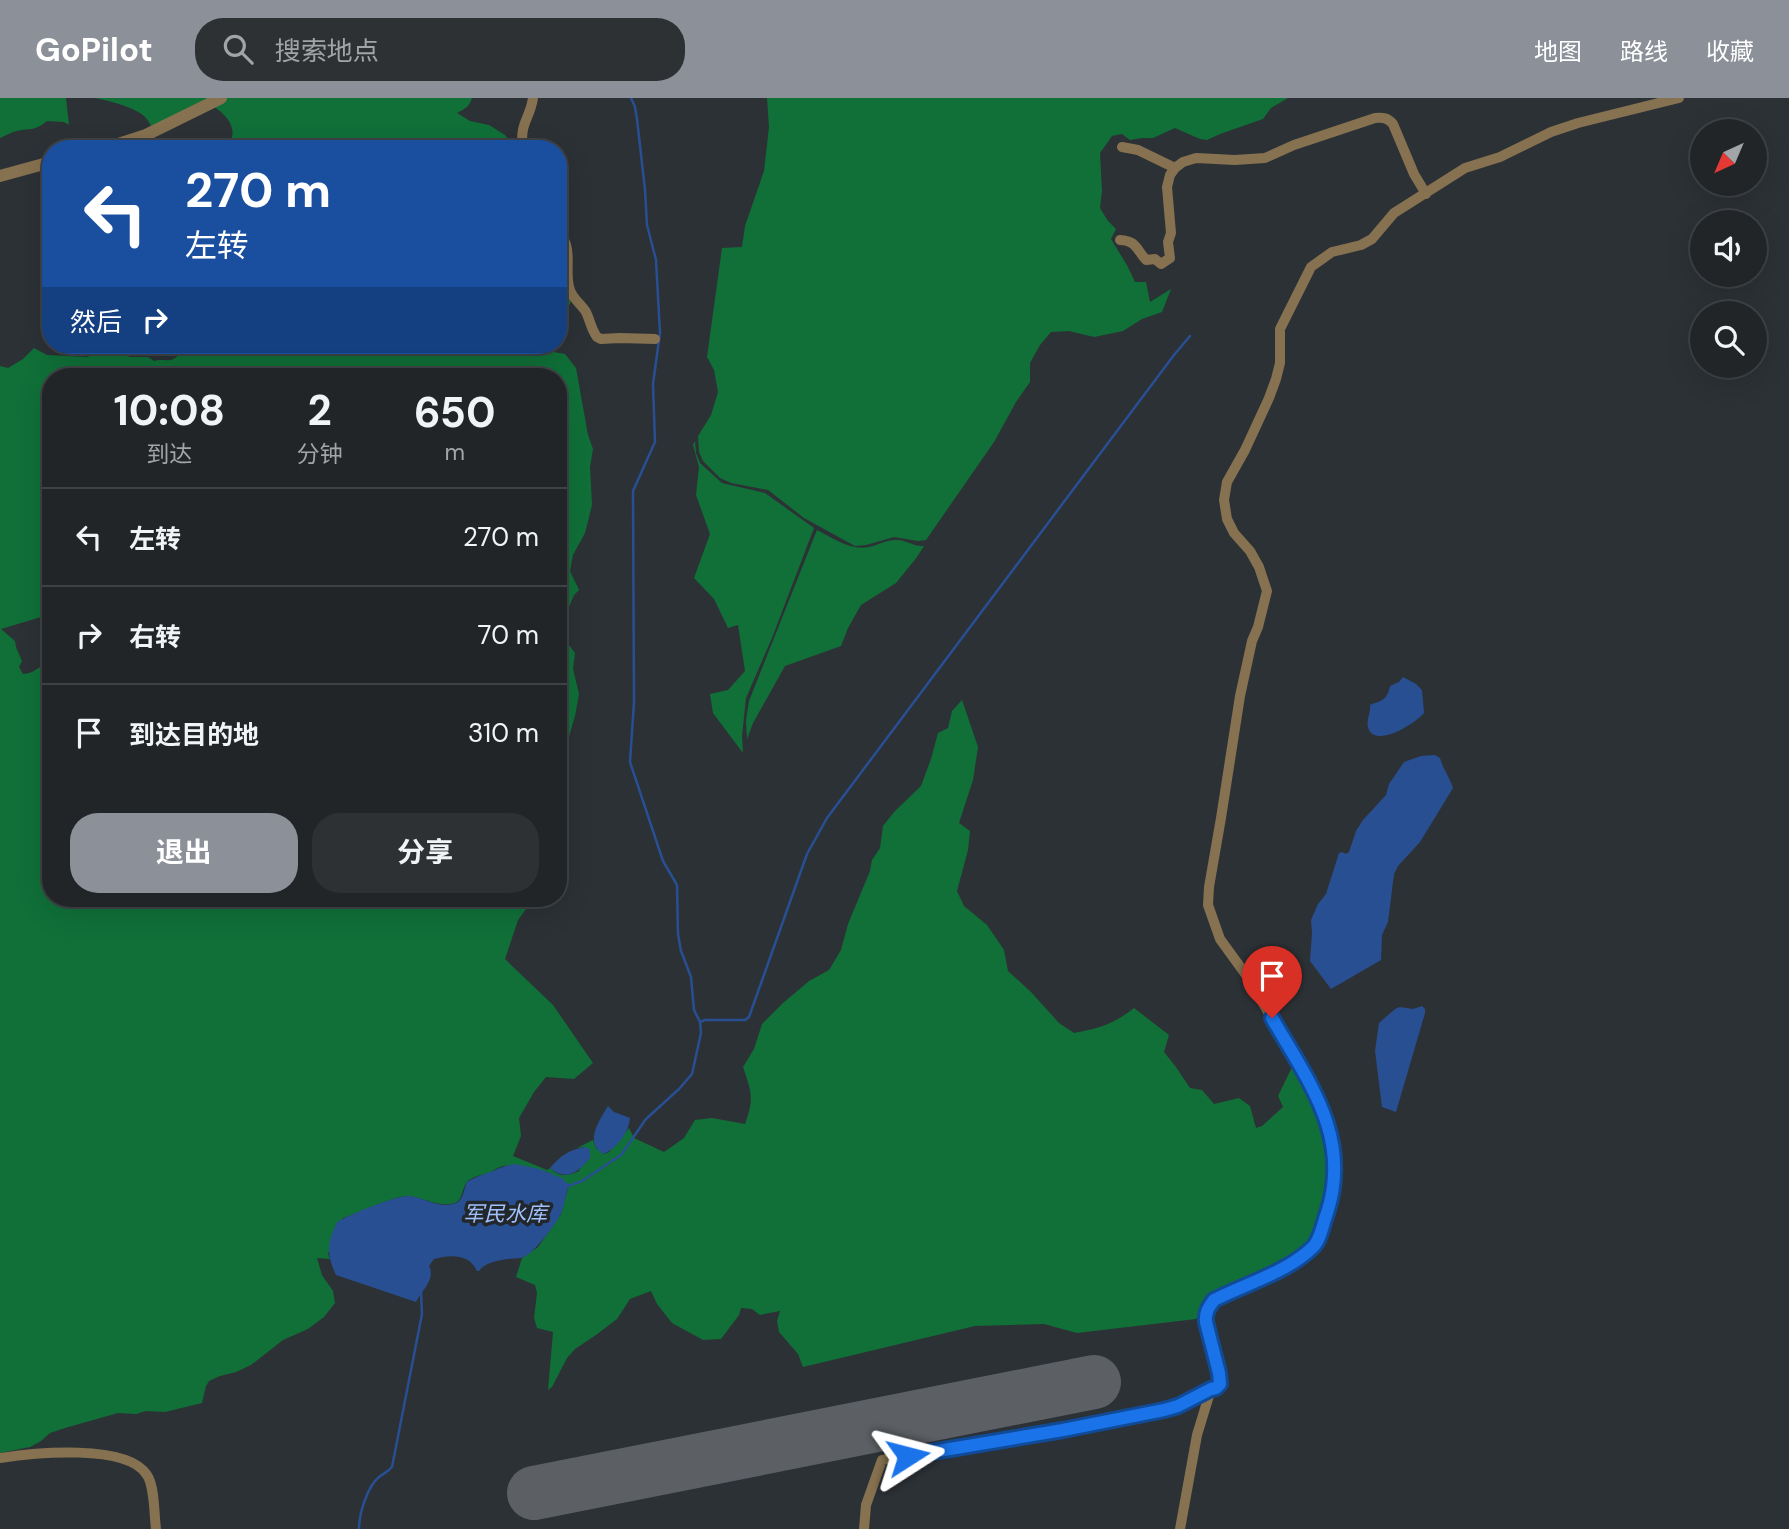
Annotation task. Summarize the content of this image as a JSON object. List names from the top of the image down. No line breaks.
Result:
{"water":["军民水库"],"north":"bottom left","page":{"header":"GoPilot","search":"搜索地点","nav":["地图","路线","收藏"],"turn":["270 m","左转"],"then":"然后","eta":["10:08","到达","2","分钟","650","m"],"list":[{"name":"左转","value":"270 m"},{"name":"右转","value":"70 m"},{"name":"到达目的地","value":"310 m"}],"buttons":["退出","分享"]}}
